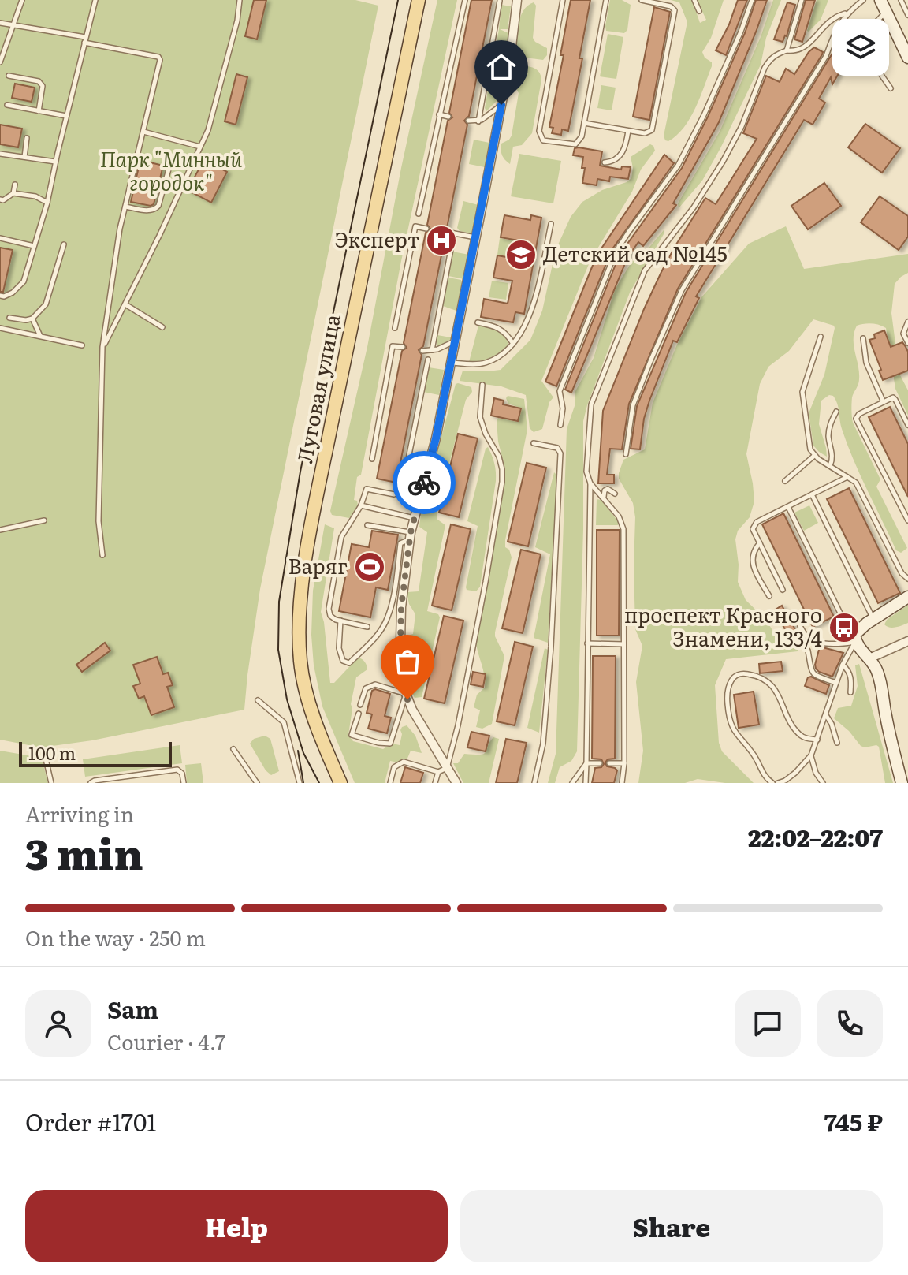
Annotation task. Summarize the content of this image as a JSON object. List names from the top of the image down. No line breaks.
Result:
{"streets":{"main road":["Луговая улица"]},"parks":["Парк \"Минный городок\""],"places":{"hospital":["Эксперт"],"school or university":["Детский сад №145"],"sports":["Варяг"],"bus stop":["проспект Красного Знамени, 133/4"]},"scale_bar":"100 m","page":{"scale":"100 m","heading":["3 min","Arriving in","22:02–22:07"],"panel":["Sam","Courier · 4.7","Order #1701","745 ₽"],"bar":"On the way · 250 m","buttons":["Help","Share"]}}
